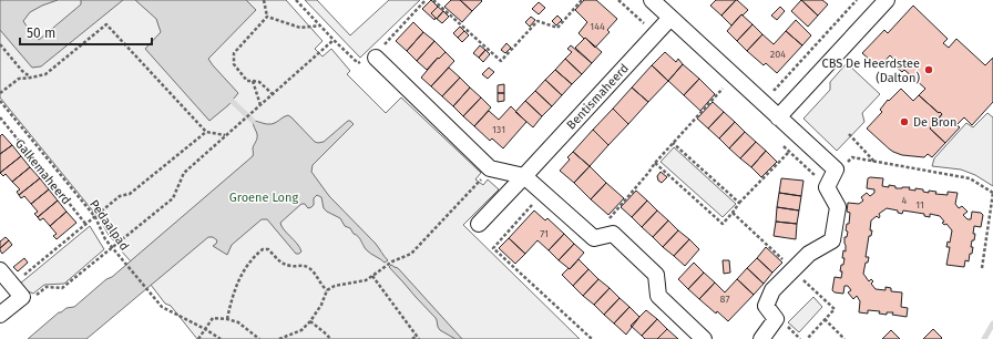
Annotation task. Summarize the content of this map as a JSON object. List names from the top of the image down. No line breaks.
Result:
{"streets":{"street":["Bentismaheerd"],"path":["Galkemaheerd","Pedaalpad"]},"parks":["Groene Long"],"places":["CBS De Heerdstee (Dalton)","De Bron"],"house_numbers":["144","204","131","4","11","71","87"],"scale_bar":"50 m"}
